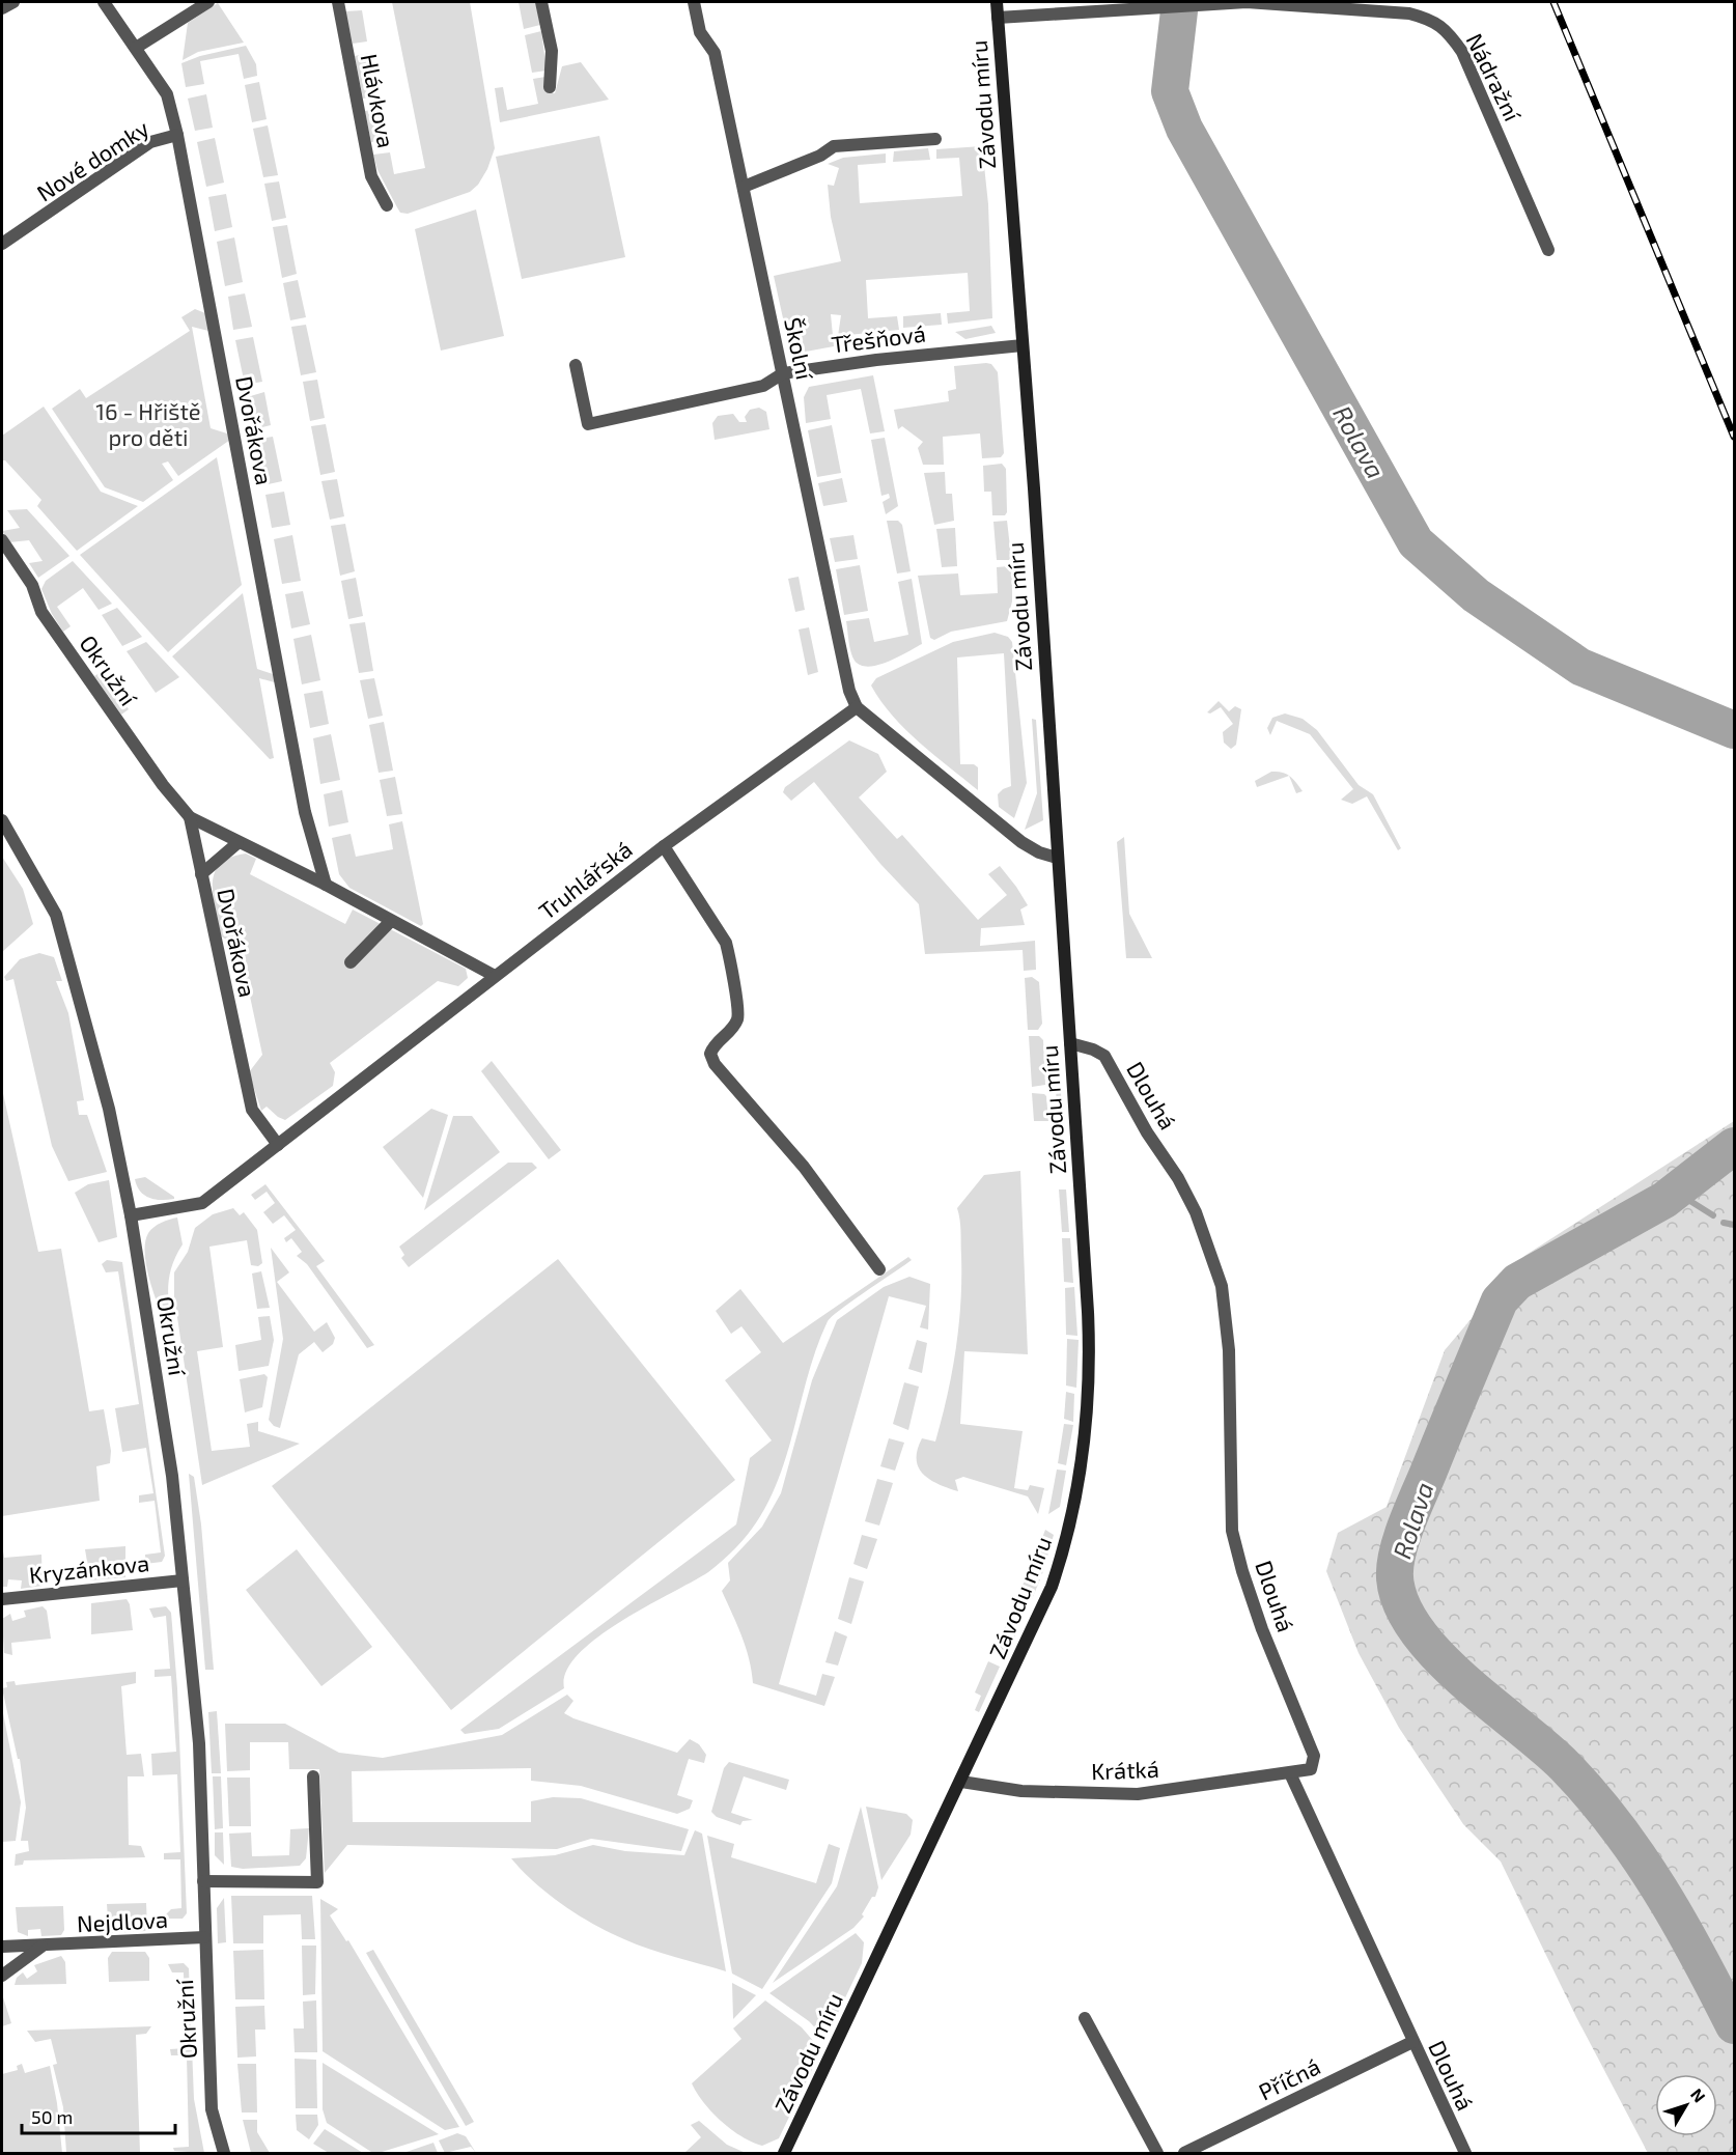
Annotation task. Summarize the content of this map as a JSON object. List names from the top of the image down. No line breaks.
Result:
{"streets":{"main road":["Závodu míru"],"street":["Nádražní","Hlávkova","Nové domky","Třešňová","Školní","Dvořákova","Okružní","Truhlářská","Dlouhá","Kryzánkova","Krátká","Nejdlova","Příčná"]},"crossings":[["Nádražní","Závodu míru"],["Závodu míru","Třešňová"],["Závodu míru","Dlouhá"],["Závodu míru","Krátká"],["Nové domky","Dvořákova"],["Třešňová","Školní"],["Školní","Truhlářská"],["Dvořákova","Okružní"],["Dvořákova","Truhlářská"],["Okružní","Truhlářská"],["Okružní","Kryzánkova"],["Okružní","Nejdlova"],["Dlouhá","Krátká"],["Dlouhá","Příčná"]],"water":["Rolava"],"parks":["16 - Hřiště pro děti"],"scale_bar":"50 m","north":"top right"}
